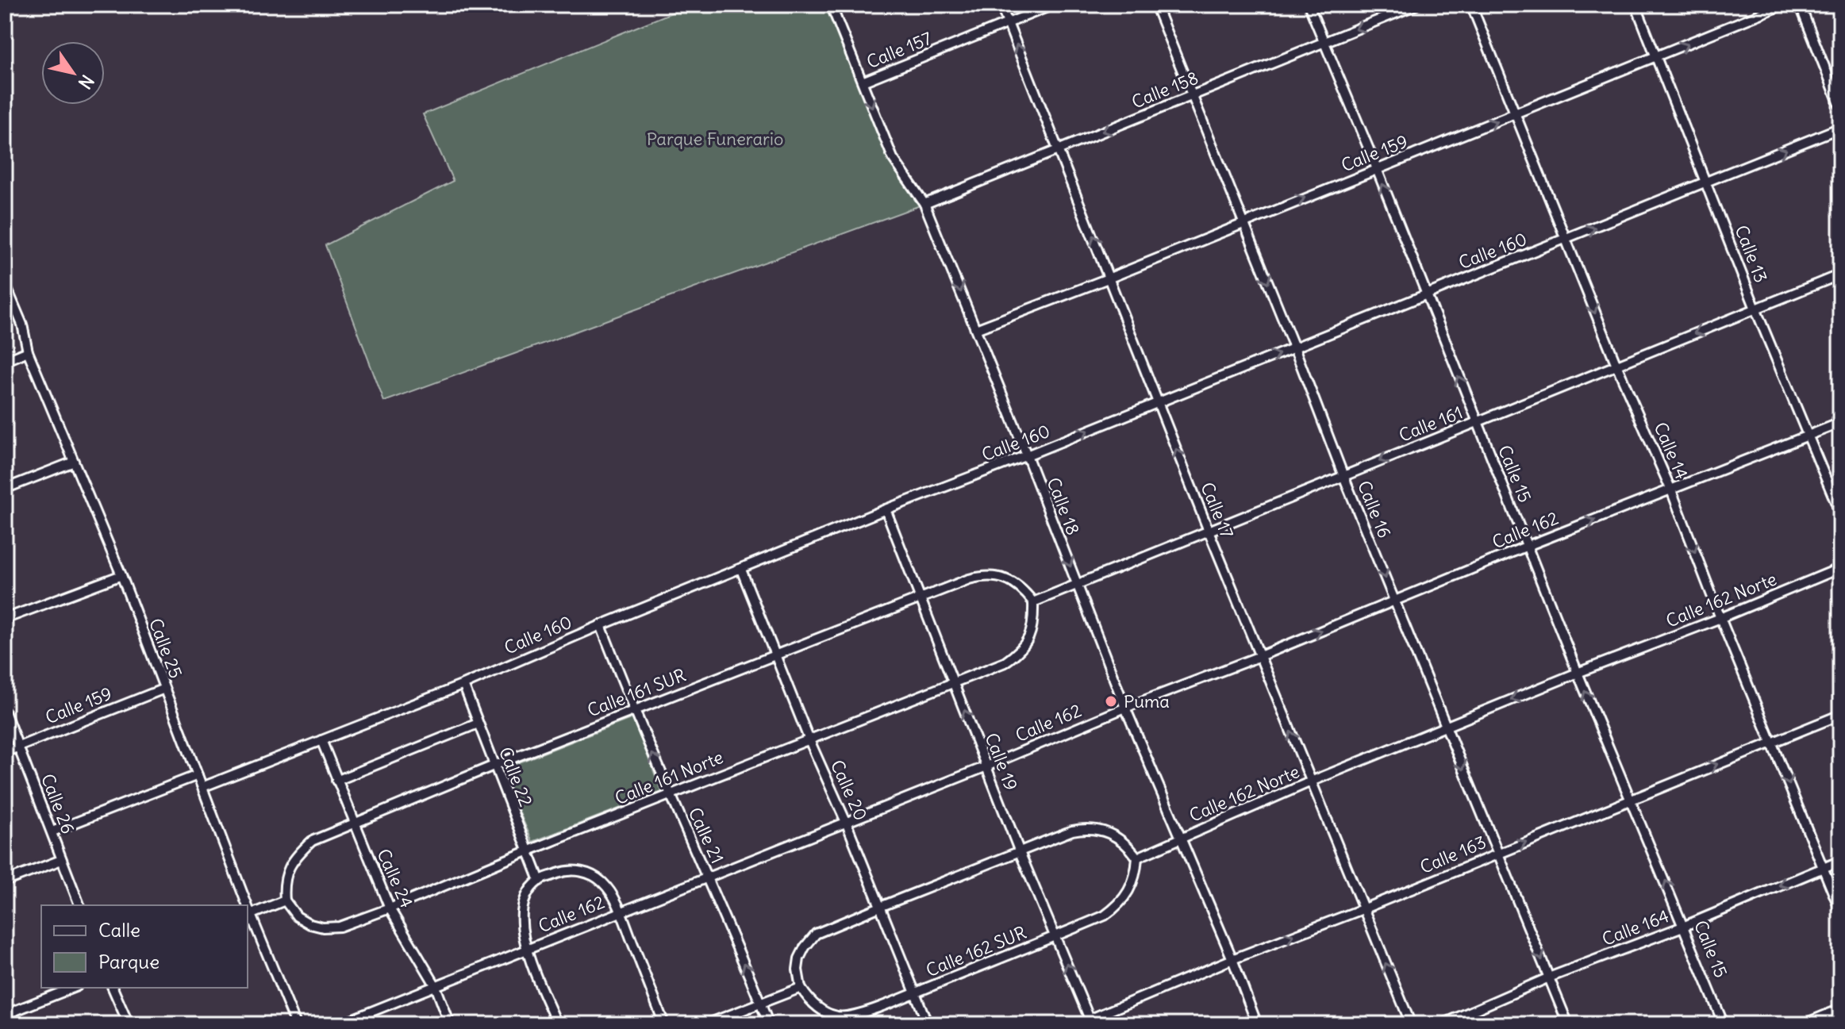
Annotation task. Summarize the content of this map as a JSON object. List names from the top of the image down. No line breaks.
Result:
{"streets":{"street":["Calle 157","Calle 158","Calle 159","Calle 160","Calle 13","Calle 161","Calle 14","Calle 15","Calle 18","Calle 16","Calle 17","Calle 162","Calle 162 Norte","Calle 25","Calle 161 SUR","Calle 19","Calle 22","Calle 161 Norte","Calle 20","Calle 26","Calle 21","Calle 163","Calle 24","Calle 164","Calle 162 SUR"]},"crossings":[["Calle 157","Calle 18"],["Calle 157","Calle 17"],["Calle 158","Calle 15"],["Calle 158","Calle 18"],["Calle 158","Calle 16"],["Calle 158","Calle 17"],["Calle 159","Calle 13"],["Calle 159","Calle 14"],["Calle 159","Calle 15"],["Calle 159","Calle 18"],["Calle 159","Calle 16"],["Calle 159","Calle 17"],["Calle 159","Calle 25"],["Calle 159","Calle 26"],["Calle 160","Calle 13"],["Calle 160","Calle 14"],["Calle 160","Calle 15"],["Calle 160","Calle 18"],["Calle 160","Calle 16"],["Calle 160","Calle 17"],["Calle 160","Calle 25"],["Calle 160","Calle 19"],["Calle 160","Calle 22"],["Calle 160","Calle 20"],["Calle 160","Calle 21"],["Calle 160","Calle 24"],["Calle 13","Calle 161"],["Calle 13","Calle 162"],["Calle 161","Calle 14"],["Calle 161","Calle 15"],["Calle 161","Calle 18"],["Calle 161","Calle 16"],["Calle 161","Calle 17"],["Calle 161","Calle 161 SUR"],["Calle 161","Calle 19"],["Calle 161","Calle 161 Norte"],["Calle 14","Calle 162"],["Calle 14","Calle 162 Norte"],["Calle 14","Calle 163"],["Calle 14","Calle 164"],["Calle 15","Calle 162"],["Calle 15","Calle 162 Norte"],["Calle 15","Calle 163"],["Calle 15","Calle 164"],["Calle 18","Calle 162"],["Calle 18","Calle 162 Norte"],["Calle 18","Calle 163"],["Calle 16","Calle 162"],["Calle 16","Calle 162 Norte"],["Calle 16","Calle 163"],["Calle 16","Calle 164"],["Calle 17","Calle 162"],["Calle 17","Calle 162 Norte"],["Calle 17","Calle 163"],["Calle 162","Calle 19"],["Calle 162","Calle 20"],["Calle 162","Calle 21"],["Calle 162","Calle 24"],["Calle 162 Norte","Calle 19"],["Calle 162 Norte","Calle 162 SUR"],["Calle 161 SUR","Calle 19"],["Calle 161 SUR","Calle 22"],["Calle 161 SUR","Calle 161 Norte"],["Calle 161 SUR","Calle 20"],["Calle 161 SUR","Calle 21"],["Calle 161 SUR","Calle 24"],["Calle 19","Calle 161 Norte"],["Calle 19","Calle 163"],["Calle 19","Calle 162 SUR"],["Calle 22","Calle 161 Norte"],["Calle 161 Norte","Calle 20"],["Calle 161 Norte","Calle 21"],["Calle 161 Norte","Calle 24"],["Calle 20","Calle 162 SUR"]],"one_way":["Calle 158","Calle 159","Calle 14","Calle 15","Calle 18","Calle 16","Calle 17","Calle 21","Calle 163"],"parks":["Parque Funerario"],"places":["Puma"],"legend":["Calle","Parque"],"north":"bottom right"}
